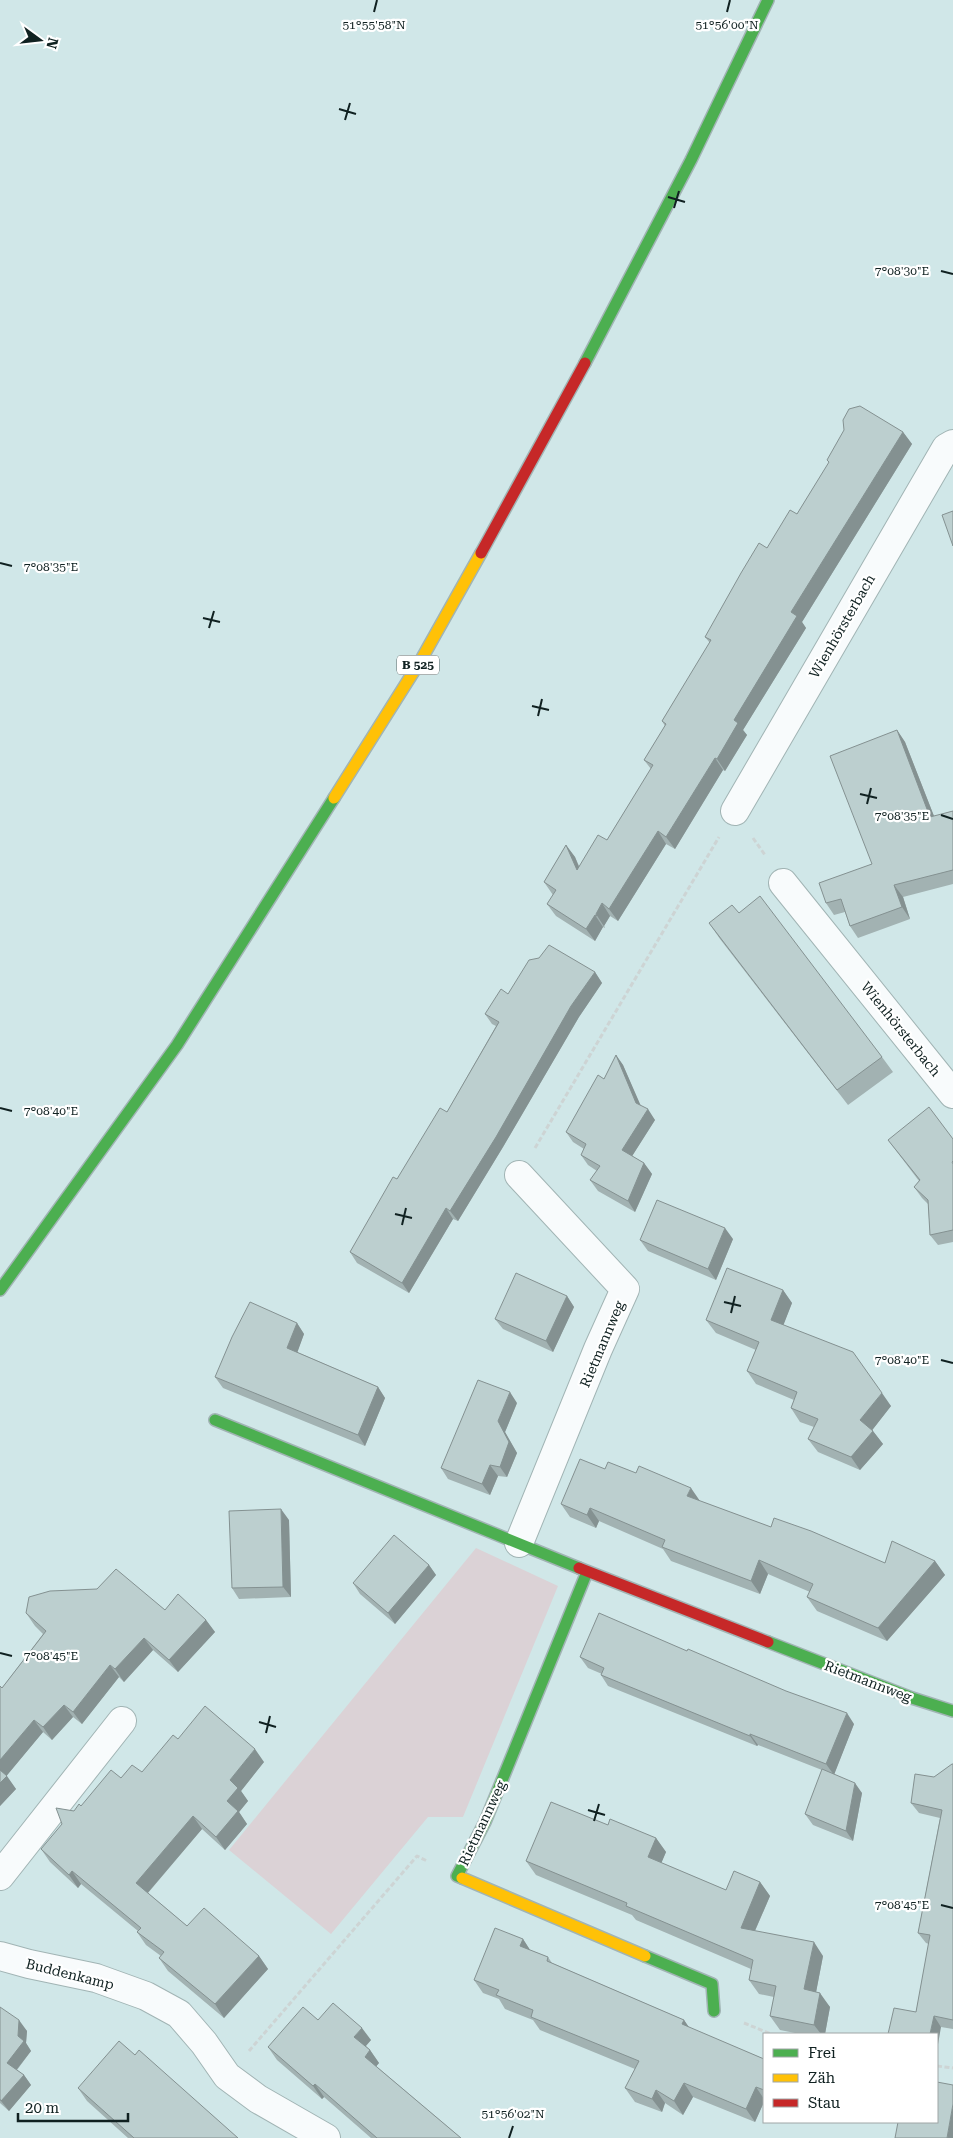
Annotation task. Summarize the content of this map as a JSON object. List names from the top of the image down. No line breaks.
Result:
{"streets":{"main road":["B 525","Rietmannweg"],"street":["Wienhörsterbach","Buddenkamp"]},"legend":["Frei","Zäh","Stau"],"scale_bar":"20 m","north":"right","coordinates":["51°55'58\"N","51°56'00\"N","7°08'30\"E","7°08'35\"E","7°08'40\"E","7°08'45\"E","51°56'02\"N"]}
